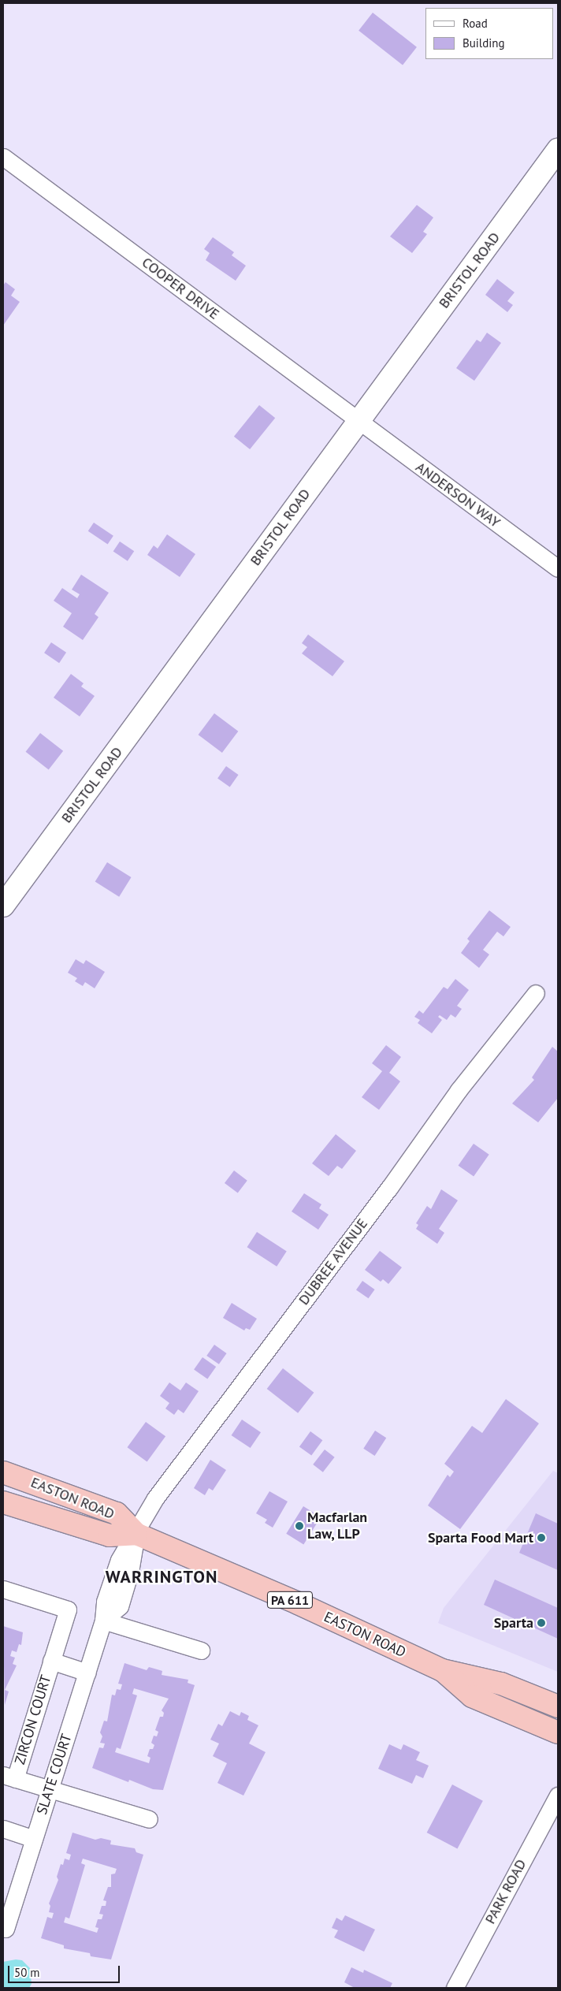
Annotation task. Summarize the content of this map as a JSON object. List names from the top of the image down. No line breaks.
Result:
{"streets":{"highway":["EASTON ROAD","PA 611"],"main road":["BRISTOL ROAD"],"street":["COOPER DRIVE","ANDERSON WAY","DUBREE AVENUE","ZIRCON COURT","SLATE COURT","PARK ROAD"]},"crossings":[["BRISTOL ROAD","COOPER DRIVE"],["BRISTOL ROAD","ANDERSON WAY"],["COOPER DRIVE","ANDERSON WAY"],["DUBREE AVENUE","EASTON ROAD"],["ZIRCON COURT","SLATE COURT"]],"districts":["WARRINGTON"],"places":["Macfarlan Law, LLP","Sparta Food Mart","Sparta"],"legend":["Road","Building"],"scale_bar":"50 m"}
